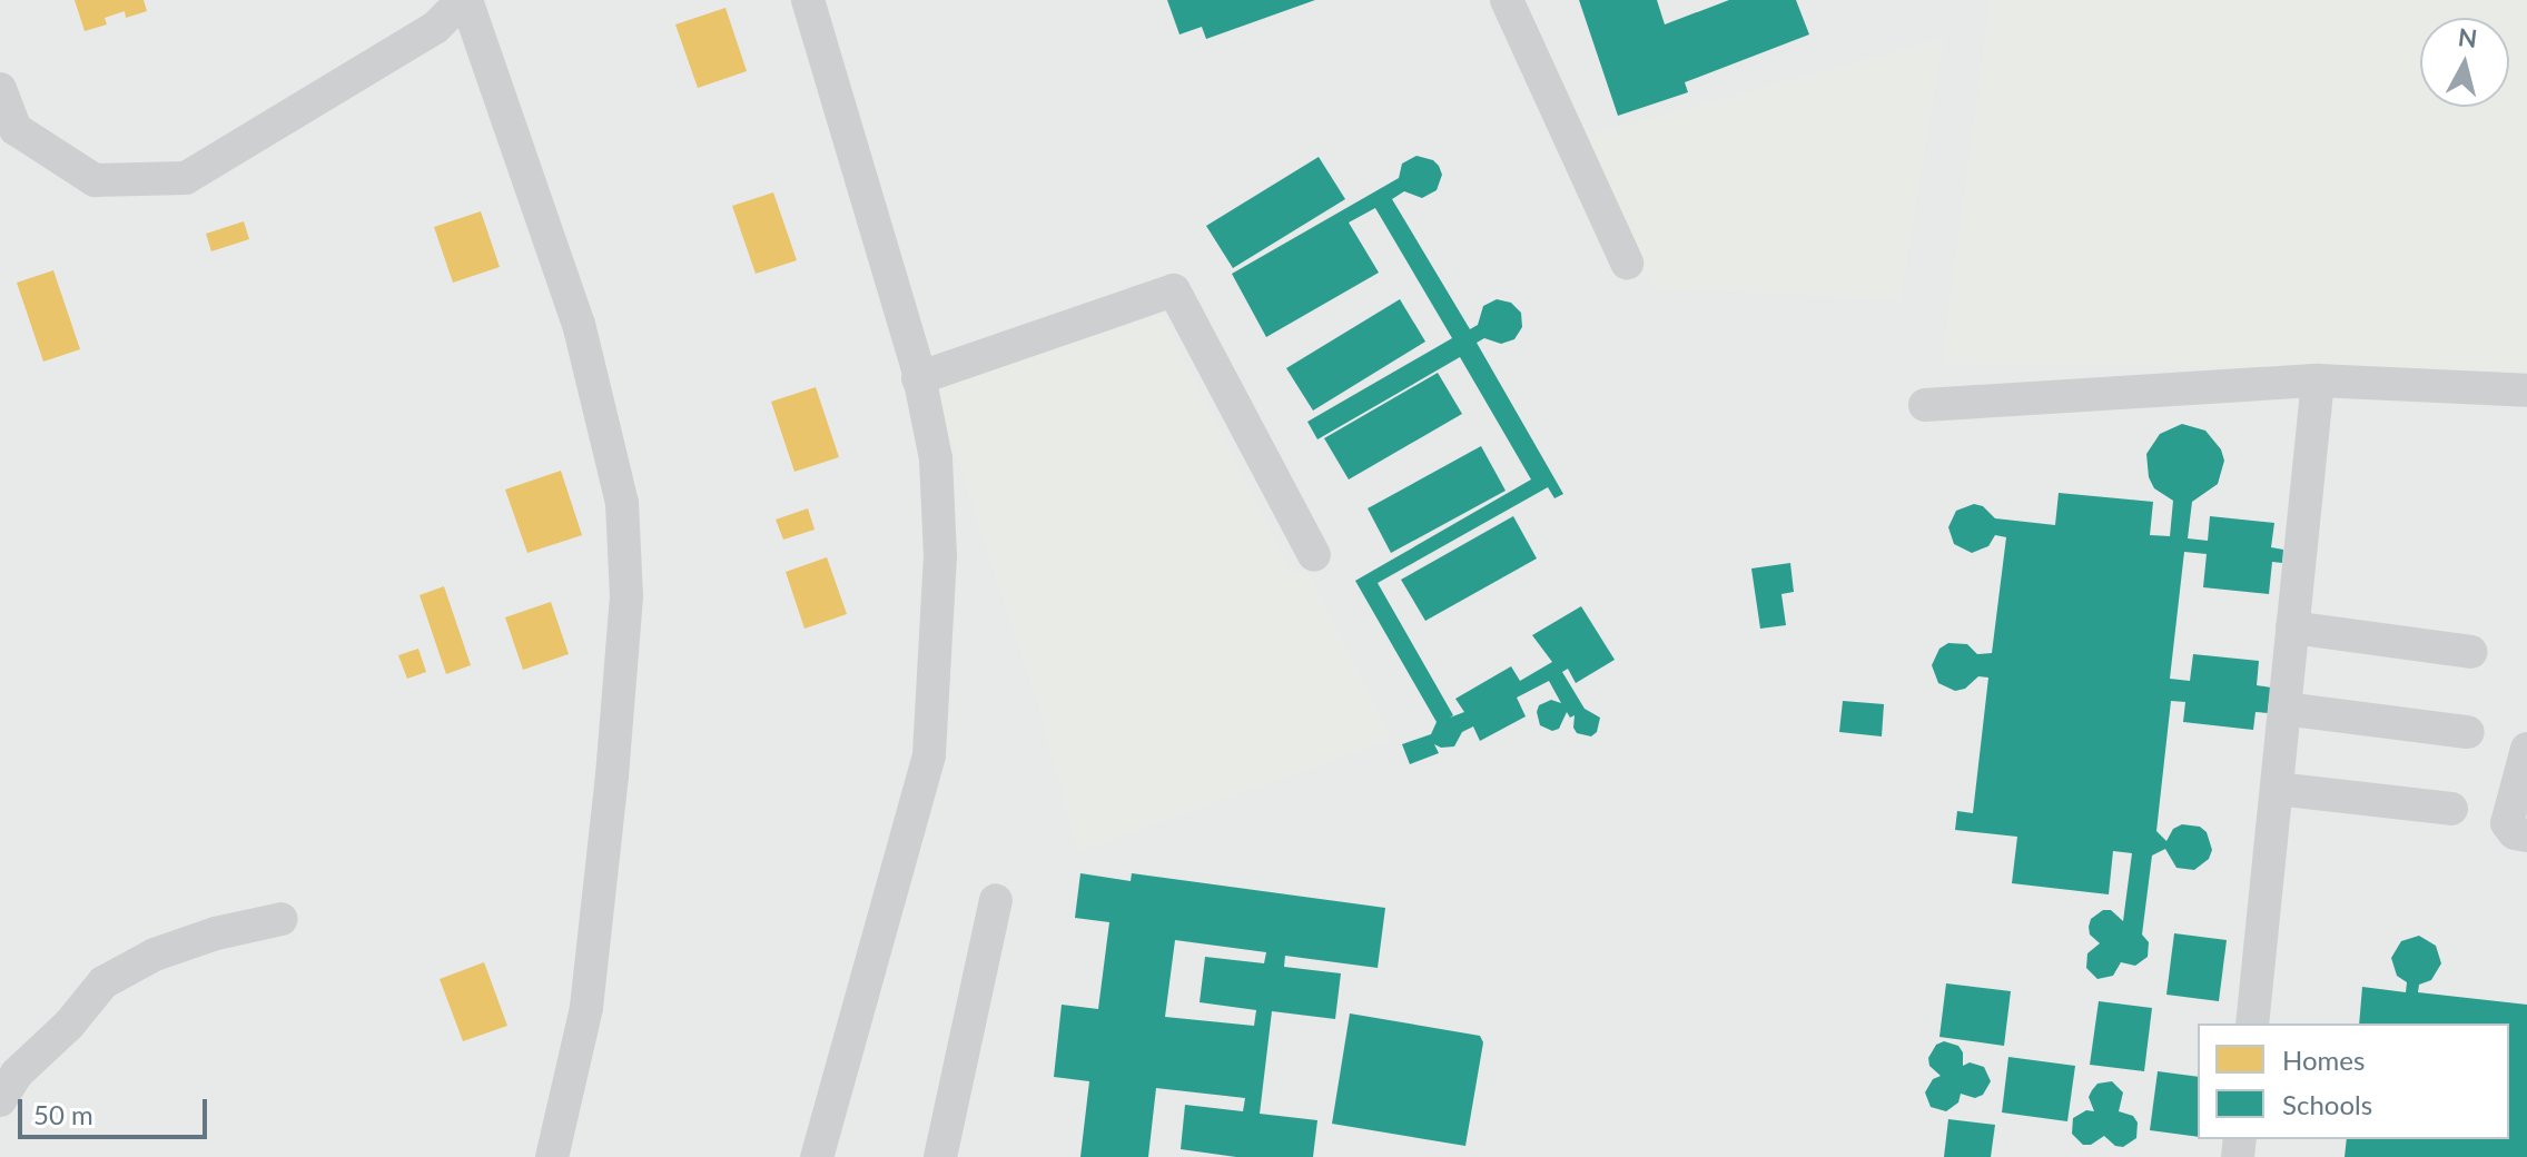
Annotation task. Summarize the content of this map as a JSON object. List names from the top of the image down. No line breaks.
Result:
{"legend":["Homes","Schools"],"scale_bar":"50 m","north":"top"}
